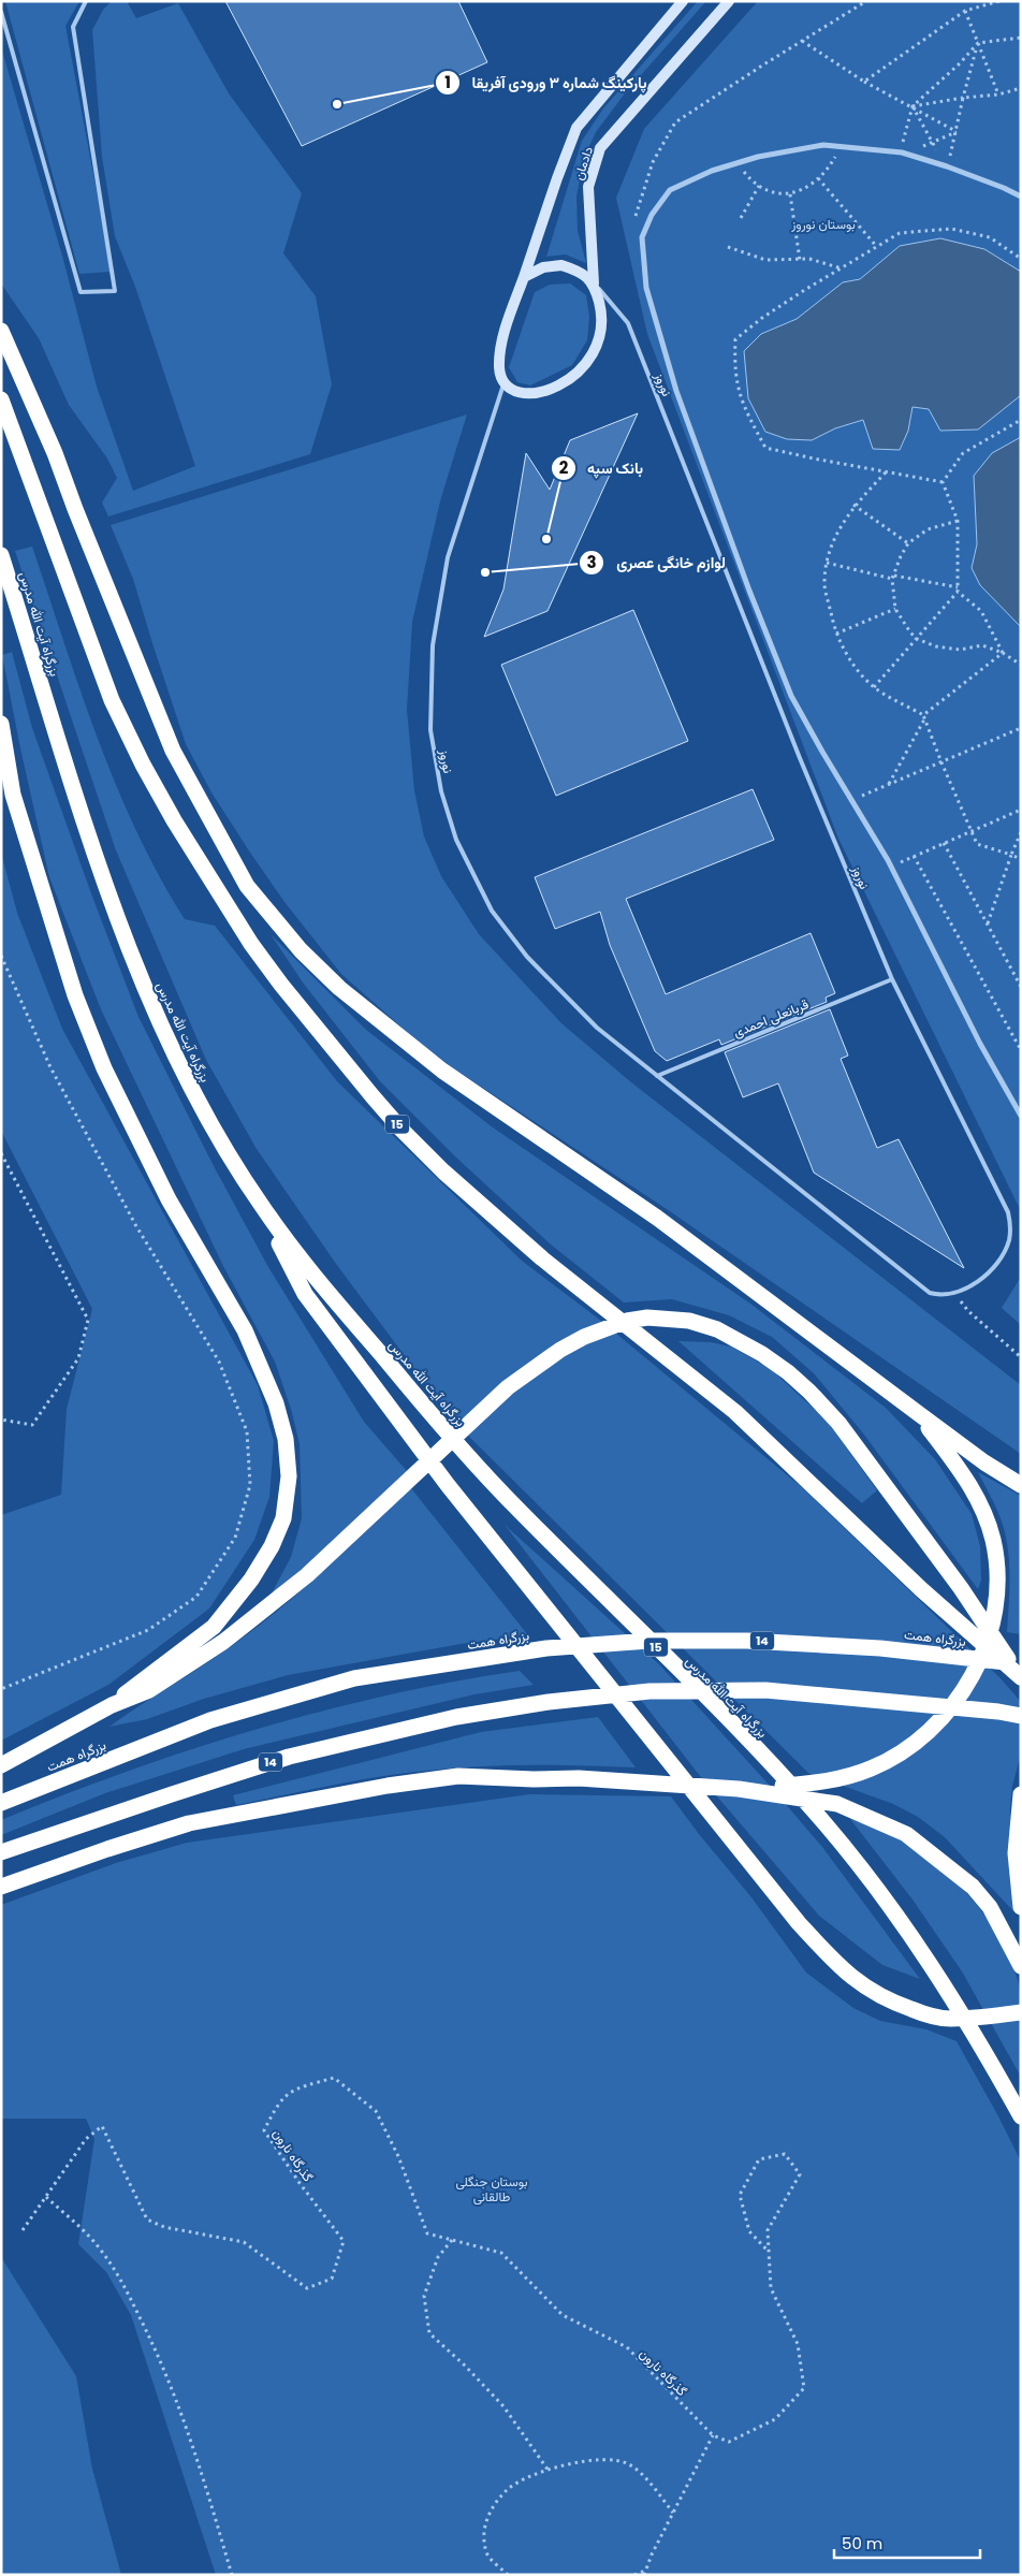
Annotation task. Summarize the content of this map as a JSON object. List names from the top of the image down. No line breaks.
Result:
{"streets":{"highway":["بزرگراه آیت الله مدرس","15","بزرگراه همت","14"],"street":["دادمان"],"lane":["نوروز","قربانعلی احمدی"],"path":["گذرگاه نارون"]},"crossings":[["دادمان","نوروز"],["نوروز","قربانعلی احمدی"]],"parks":["بوستان نوروز","بوستان جنگلی طالقانی"],"places":["پارکینگ شماره ۳ ورودی آفریقا","بانک سپه","لوازم خانگی عصری"],"scale_bar":"50 m"}
